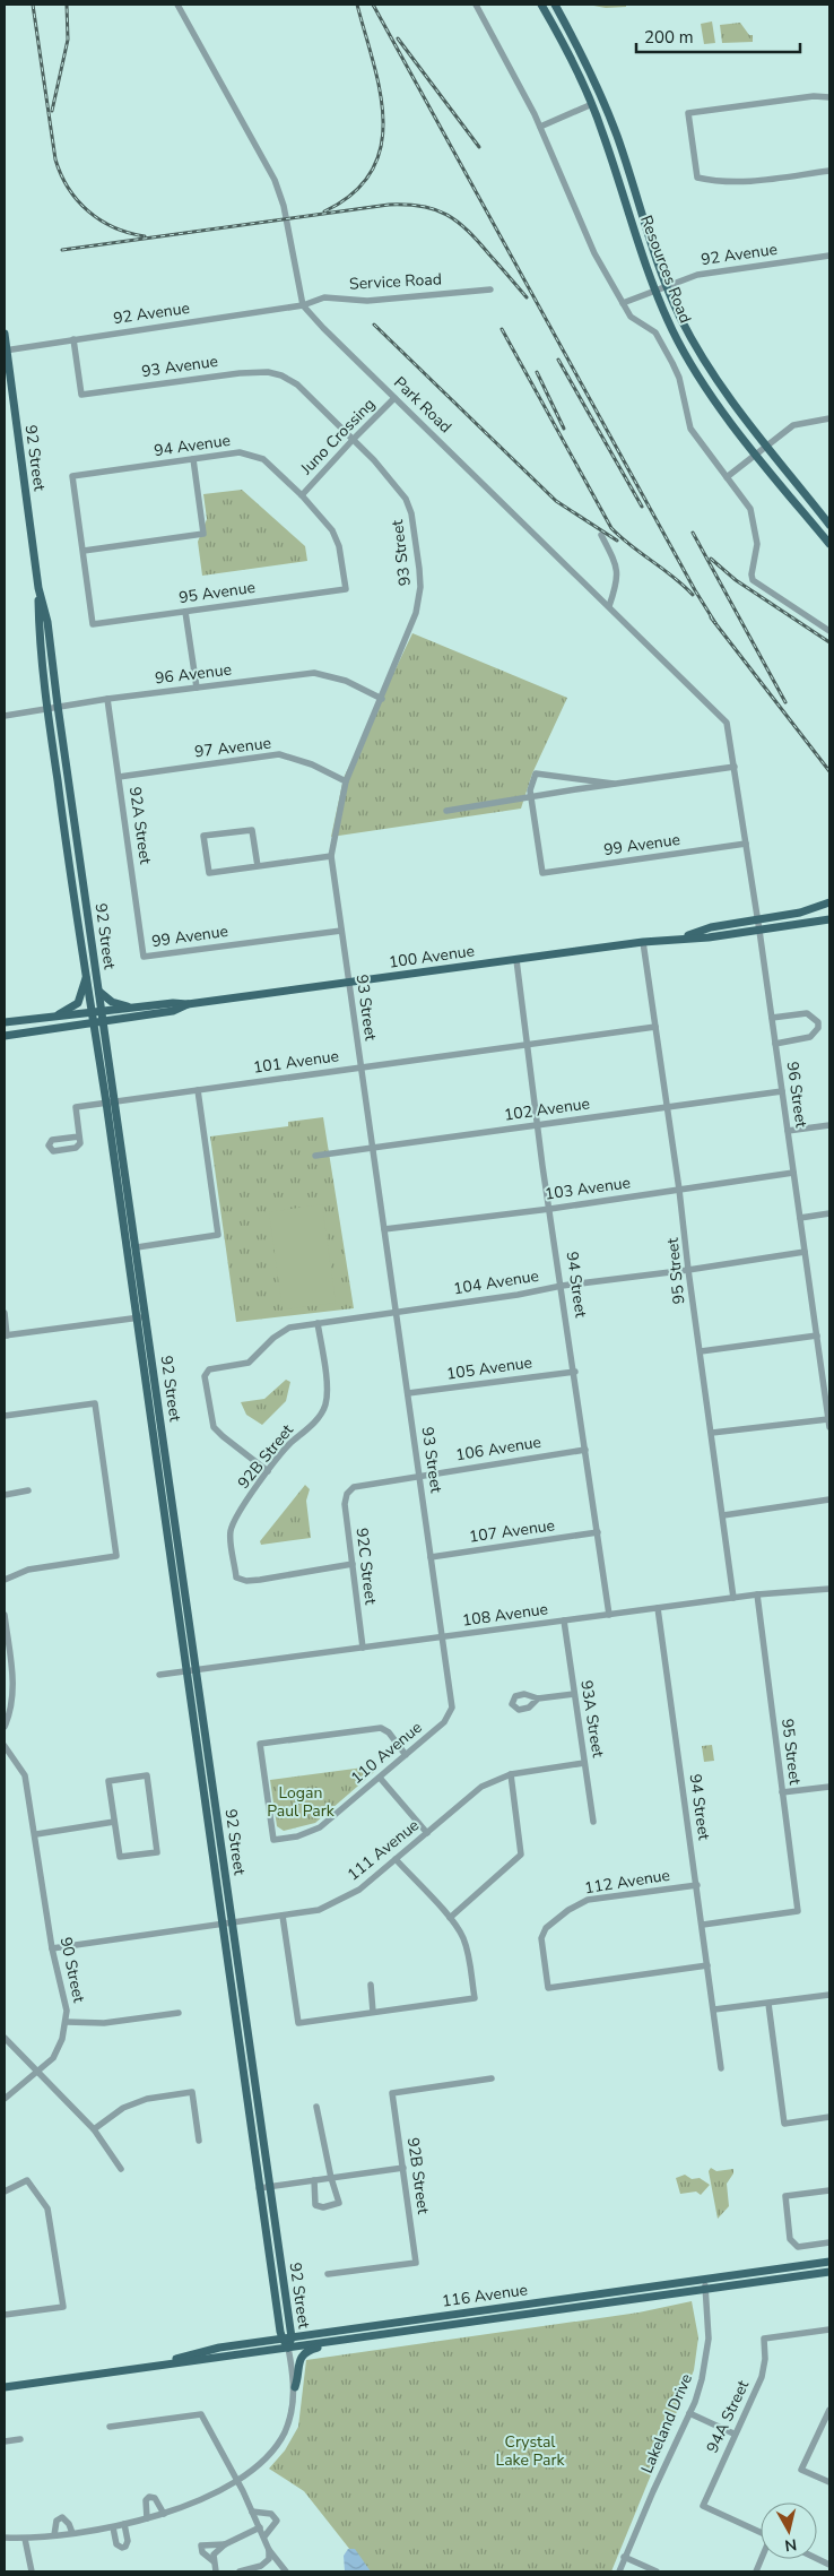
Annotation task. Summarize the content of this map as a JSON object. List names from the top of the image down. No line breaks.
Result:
{"streets":{"main road":["Resources Road","92 Street","100 Avenue","116 Avenue"],"street":["92 Avenue","Service Road","93 Avenue","Park Road","Juno Crossing","94 Avenue","93 Street","95 Avenue","96 Avenue","97 Avenue","92A Street","99 Avenue","101 Avenue","96 Street","102 Avenue","103 Avenue","95 Street","104 Avenue","94 Street","105 Avenue","106 Avenue","92B Street","107 Avenue","92C Street","108 Avenue","93A Street","110 Avenue","111 Avenue","112 Avenue","90 Street","94A Street","Lakeland Drive"]},"crossings":[["92 Avenue","Resources Road"],["92 Avenue","Service Road"],["92 Avenue","93 Avenue"],["92 Avenue","Park Road"],["92 Avenue","92 Street"],["Service Road","Park Road"],["93 Avenue","93 Street"],["Park Road","Juno Crossing"],["Park Road","96 Street"],["Juno Crossing","94 Avenue"],["Juno Crossing","93 Street"],["Juno Crossing","95 Avenue"],["94 Avenue","95 Avenue"],["92 Street","96 Avenue"],["92 Street","100 Avenue"],["92 Street","101 Avenue"],["92 Street","108 Avenue"],["92 Street","111 Avenue"],["92 Street","116 Avenue"],["93 Street","96 Avenue"],["93 Street","97 Avenue"],["93 Street","99 Avenue"],["93 Street","100 Avenue"],["93 Street","101 Avenue"],["93 Street","102 Avenue"],["93 Street","103 Avenue"],["93 Street","104 Avenue"],["93 Street","105 Avenue"],["93 Street","106 Avenue"],["93 Street","107 Avenue"],["93 Street","108 Avenue"],["93 Street","110 Avenue"],["96 Avenue","92A Street"],["97 Avenue","92A Street"],["92A Street","99 Avenue"],["99 Avenue","96 Street"],["100 Avenue","96 Street"],["100 Avenue","95 Street"],["100 Avenue","94 Street"],["101 Avenue","95 Street"],["101 Avenue","94 Street"],["96 Street","102 Avenue"],["96 Street","103 Avenue"],["96 Street","104 Avenue"],["102 Avenue","95 Street"],["102 Avenue","94 Street"],["103 Avenue","95 Street"],["103 Avenue","94 Street"],["95 Street","104 Avenue"],["95 Street","94 Street"],["95 Street","108 Avenue"],["104 Avenue","94 Street"],["104 Avenue","92B Street"],["94 Street","105 Avenue"],["94 Street","106 Avenue"],["94 Street","107 Avenue"],["94 Street","108 Avenue"],["94 Street","112 Avenue"],["106 Avenue","92C Street"],["92B Street","92C Street"],["92C Street","108 Avenue"],["108 Avenue","93A Street"],["93A Street","111 Avenue"],["111 Avenue","90 Street"],["116 Avenue","Lakeland Drive"]],"parks":["Logan Paul Park","Crystal Lake Park"],"scale_bar":"200 m","north":"bottom"}
